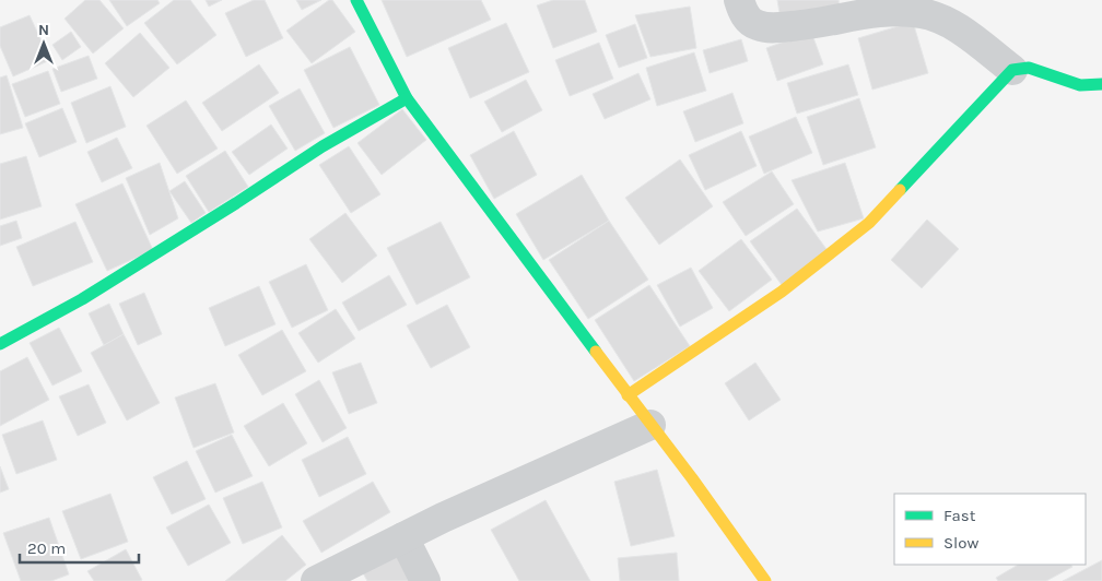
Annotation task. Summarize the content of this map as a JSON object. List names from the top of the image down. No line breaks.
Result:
{"legend":["Fast","Slow"],"scale_bar":"20 m","north":"top"}
